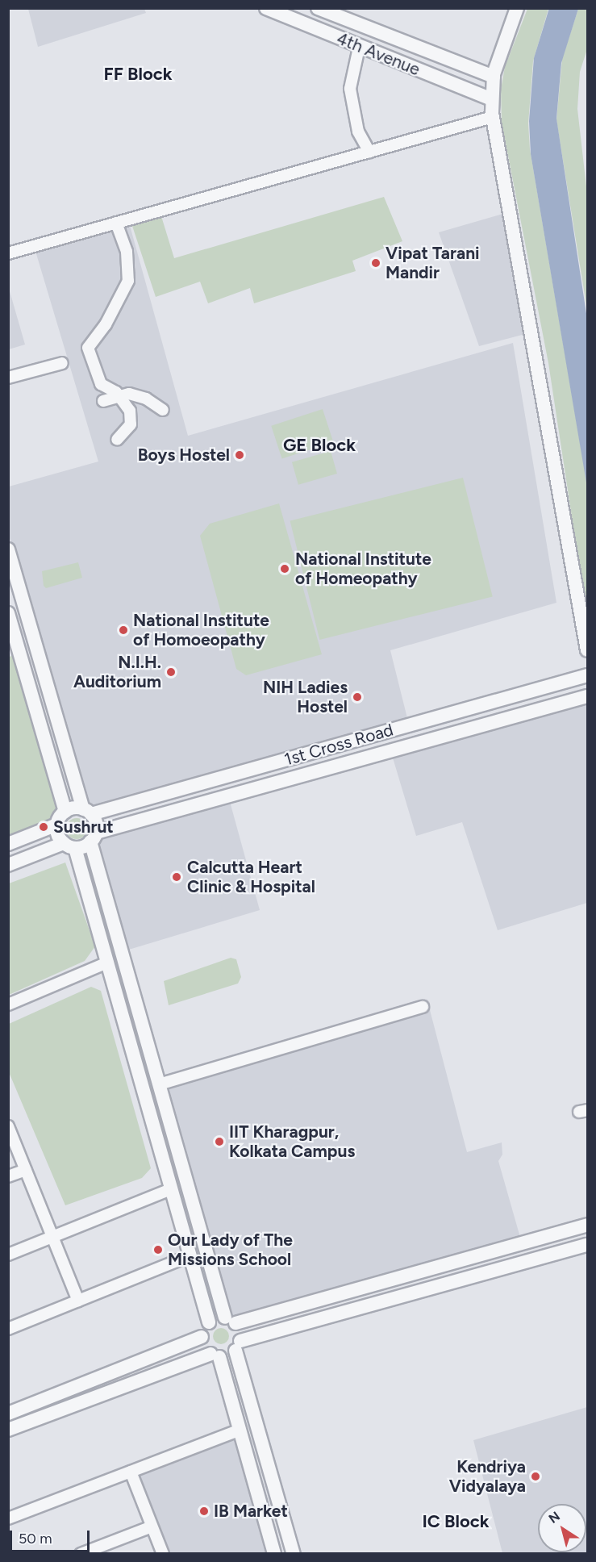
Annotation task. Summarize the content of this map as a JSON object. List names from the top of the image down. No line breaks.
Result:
{"streets":{"street":["4th Avenue","1st Cross Road"]},"districts":["FF Block","GE Block","IC Block"],"places":["Vipat Tarani Mandir","Boys Hostel","National Institute of Homeopathy","National Institute of Homoeopathy","N.I.H. Auditorium","NIH Ladies Hostel","Sushrut","Calcutta Heart Clinic & Hospital","IIT Kharagpur, Kolkata Campus","Our Lady of The Missions School","Kendriya Vidyalaya","IB Market"],"scale_bar":"50 m","north":"top left"}
